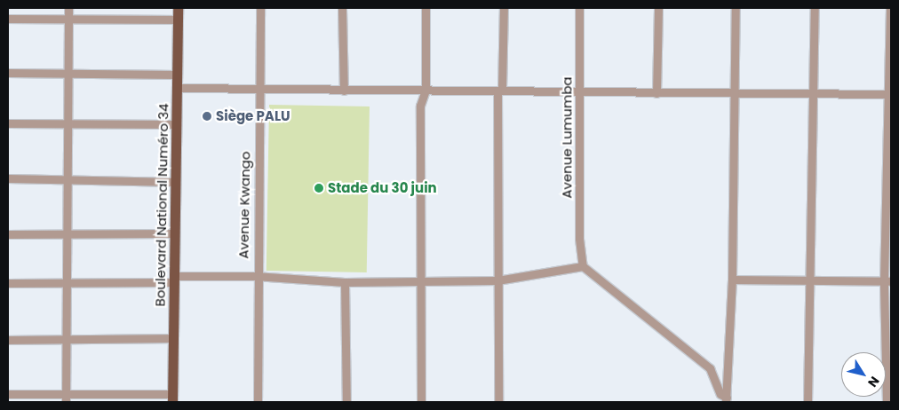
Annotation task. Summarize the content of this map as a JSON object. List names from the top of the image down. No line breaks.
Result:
{"streets":{"main road":["Boulevard National Numéro 34"],"street":["Avenue Lumumba","Avenue Kwango"]},"places":["Siège PALU","Stade du 30 juin"],"north":"bottom right"}
